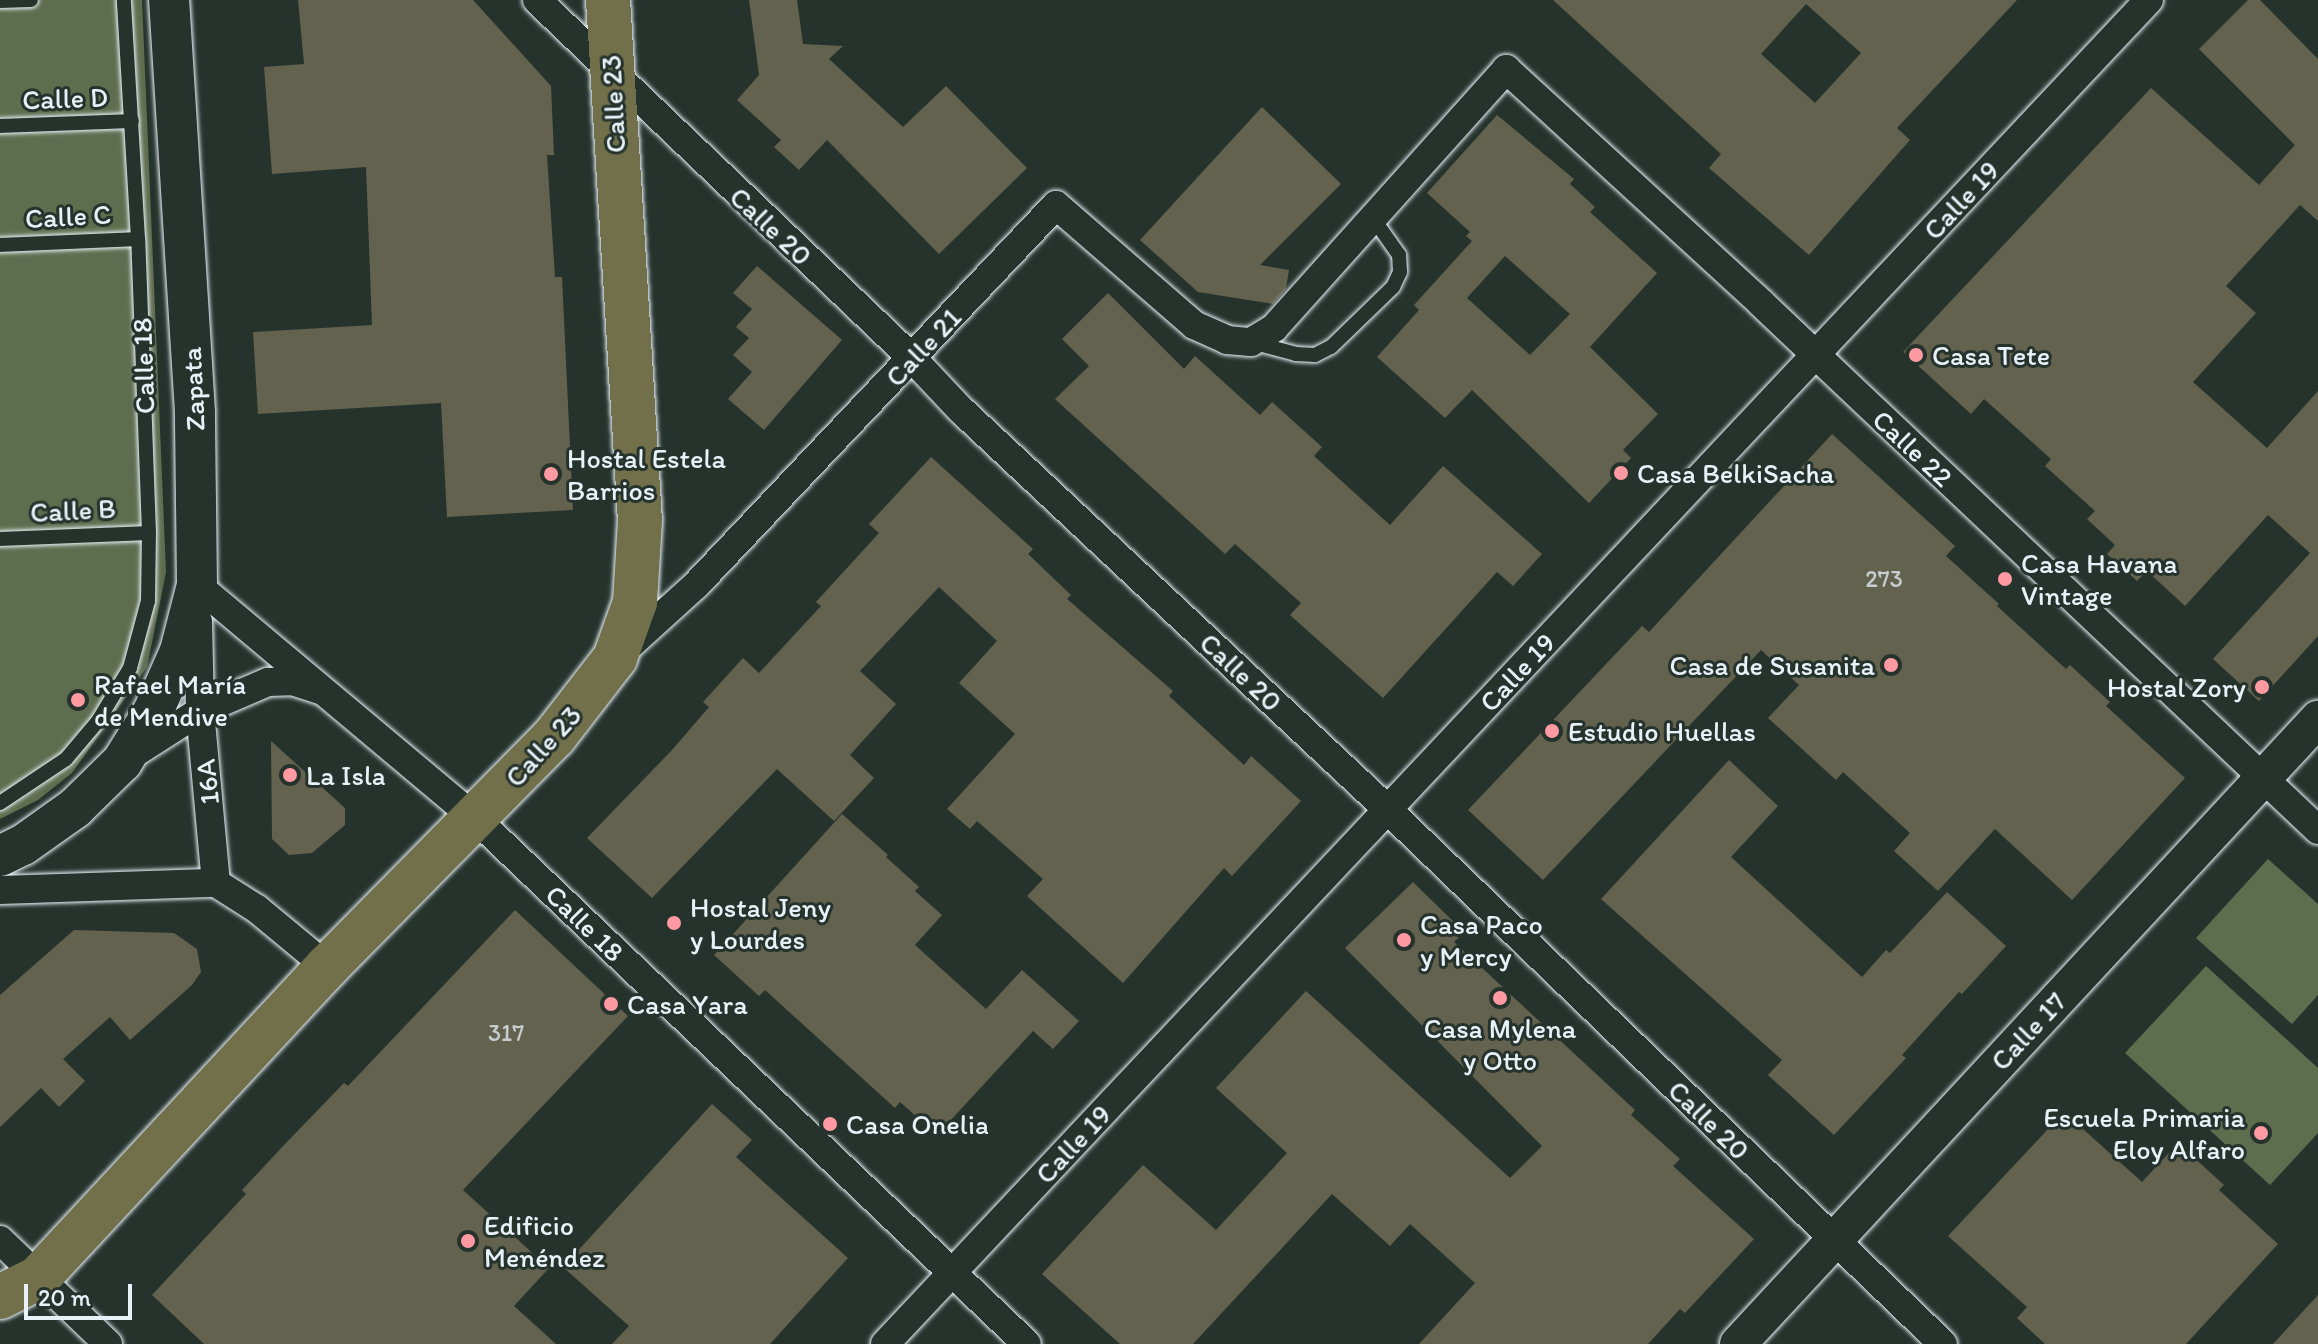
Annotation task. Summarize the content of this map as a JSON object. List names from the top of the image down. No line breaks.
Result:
{"streets":{"main road":["Calle 23","Zapata"],"street":["Calle 19","Calle 20","Calle 21","Calle 18","Calle 22","16A","Calle 17"],"lane":["Calle D","Calle C","Calle B"]},"crossings":[["Calle D","Calle 18"],["Calle 23","Calle 20"],["Calle 23","Calle 21"],["Calle 23","Calle 18"],["Calle 19","Calle 20"],["Calle 19","Calle 18"],["Calle 19","Calle 22"],["Calle C","Calle 18"],["Calle 20","Calle 21"],["Calle 20","Calle 17"],["Calle 21","Calle 22"],["Calle 18","Zapata"],["Calle 18","Calle B"],["Calle 18","16A"],["Zapata","16A"],["Calle 22","Calle 17"]],"places":["Casa Tete","Casa BelkiSacha","Hostal Estela Barrios","Casa Havana Vintage","Casa de Susanita","Hostal Zory","Rafael María de Mendive","Estudio Huellas","La Isla","Hostal Jeny y Lourdes","Casa Paco y Mercy","Casa Mylena y Otto","Casa Yara","Casa Onelia","Escuela Primaria Eloy Alfaro","Edificio Menéndez"],"house_numbers":["273","317"],"scale_bar":"20 m"}
